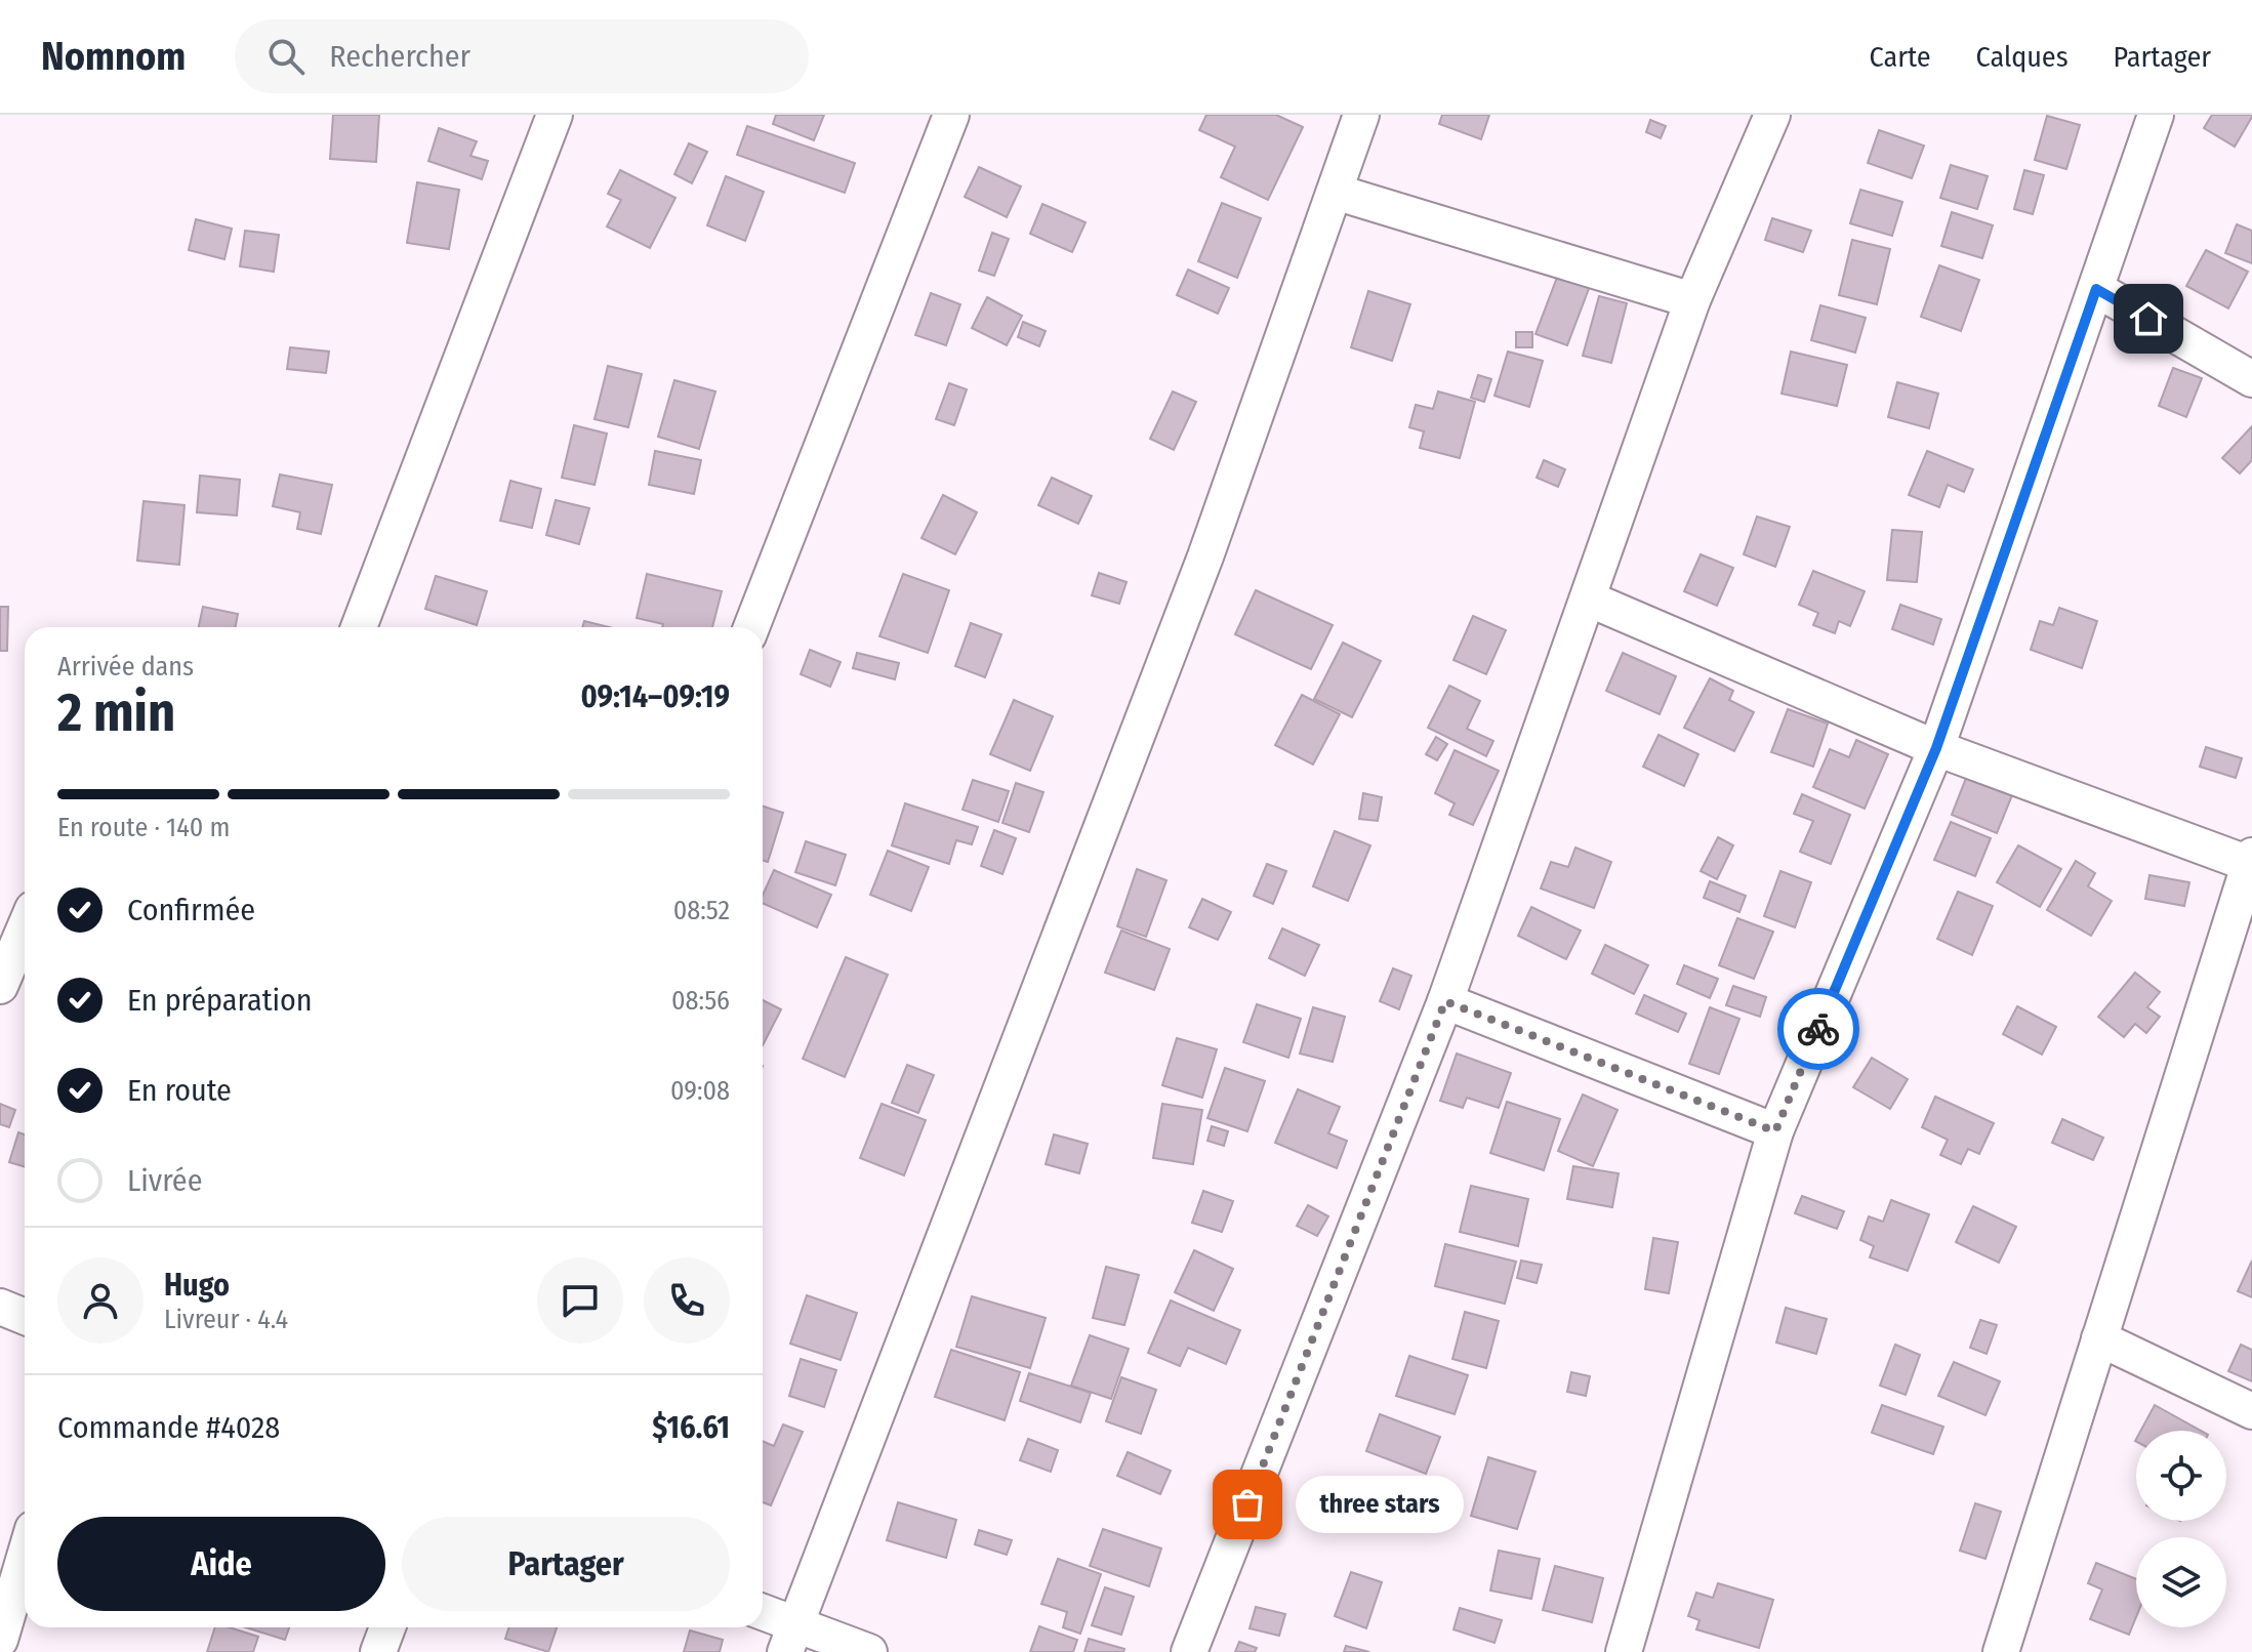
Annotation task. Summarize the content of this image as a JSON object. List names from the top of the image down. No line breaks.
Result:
{"places":["three stars"],"page":{"header":"Nomnom","search":"Rechercher","nav":["Carte","Calques","Partager"],"heading":["2 min","Arrivée dans","09:14–09:19"],"panel":["Hugo","Livreur · 4.4","Commande #4028","$16.61"],"bar":"En route · 140 m","list":[["Confirmée","08:52"],["En préparation","08:56"],["En route","09:08"],"Livrée"],"bubble":"three stars","buttons":["Aide","Partager"]}}
